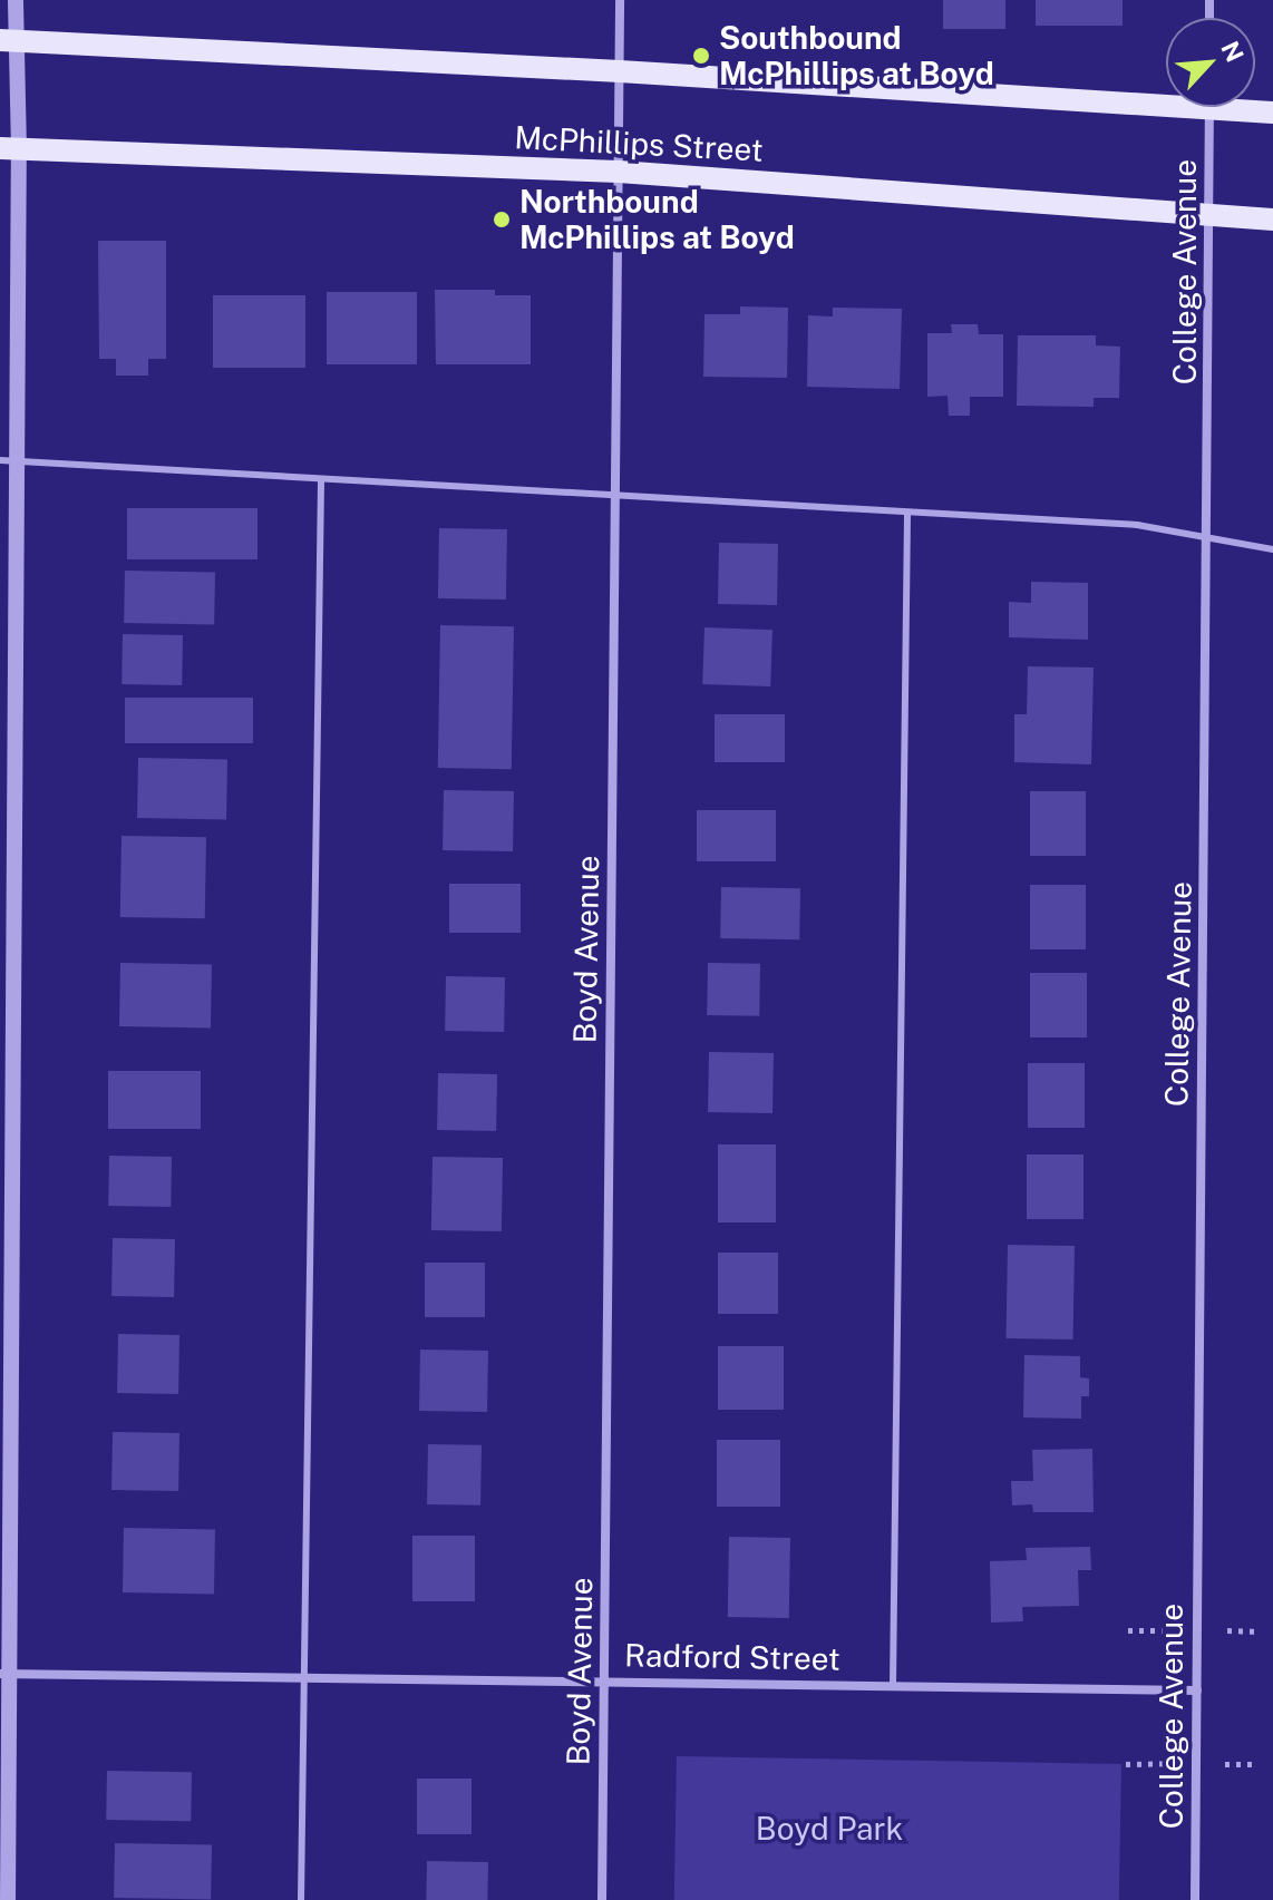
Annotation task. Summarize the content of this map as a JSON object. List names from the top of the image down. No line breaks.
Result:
{"streets":{"main road":["McPhillips Street"],"street":["College Avenue","Boyd Avenue","Radford Street"]},"crossings":[["McPhillips Street","College Avenue"],["McPhillips Street","Boyd Avenue"],["College Avenue","Radford Street"],["Boyd Avenue","Radford Street"]],"parks":["Boyd Park"],"places":["Southbound McPhillips at Boyd","Northbound McPhillips at Boyd"],"north":"top right"}
